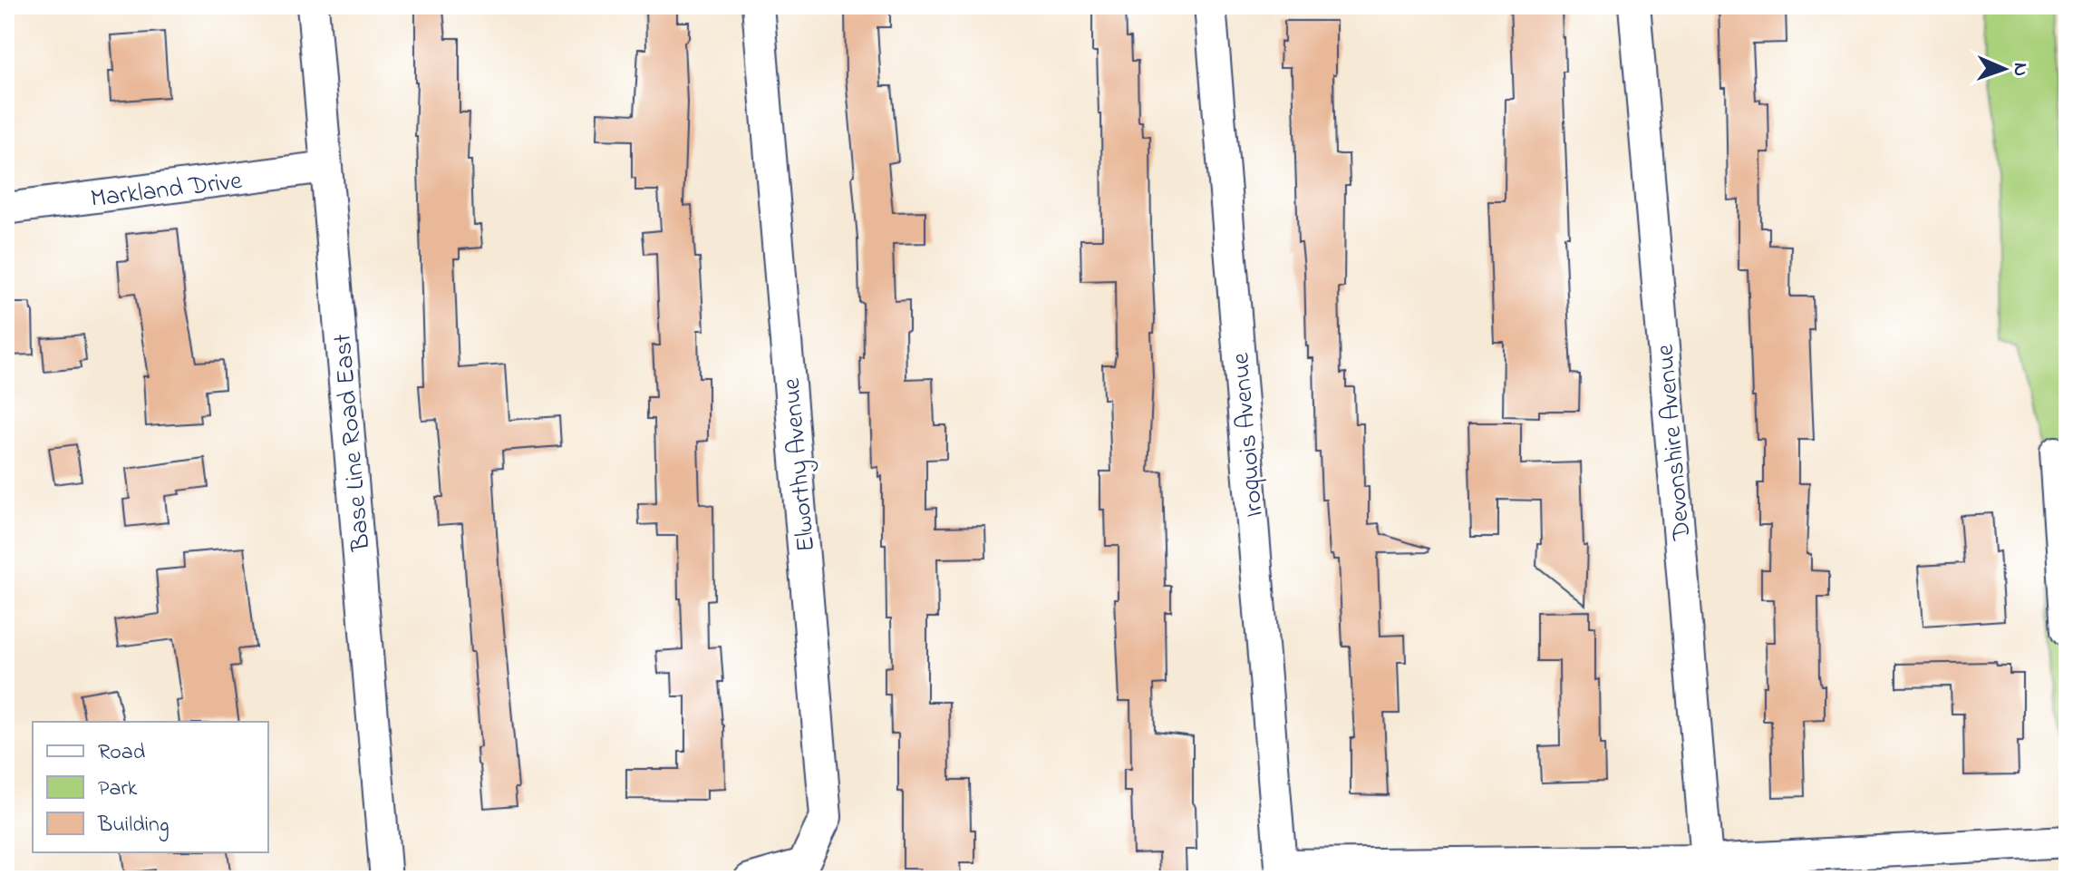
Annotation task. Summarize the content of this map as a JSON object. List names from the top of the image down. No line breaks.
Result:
{"streets":{"street":["Markland Drive","Iroquois Avenue","Base Line Road East","Devonshire Avenue","Elworthy Avenue"]},"crossings":[["Markland Drive","Base Line Road East"],["Iroquois Avenue","Devonshire Avenue"]],"legend":["Road","Park","Building"],"north":"right"}
